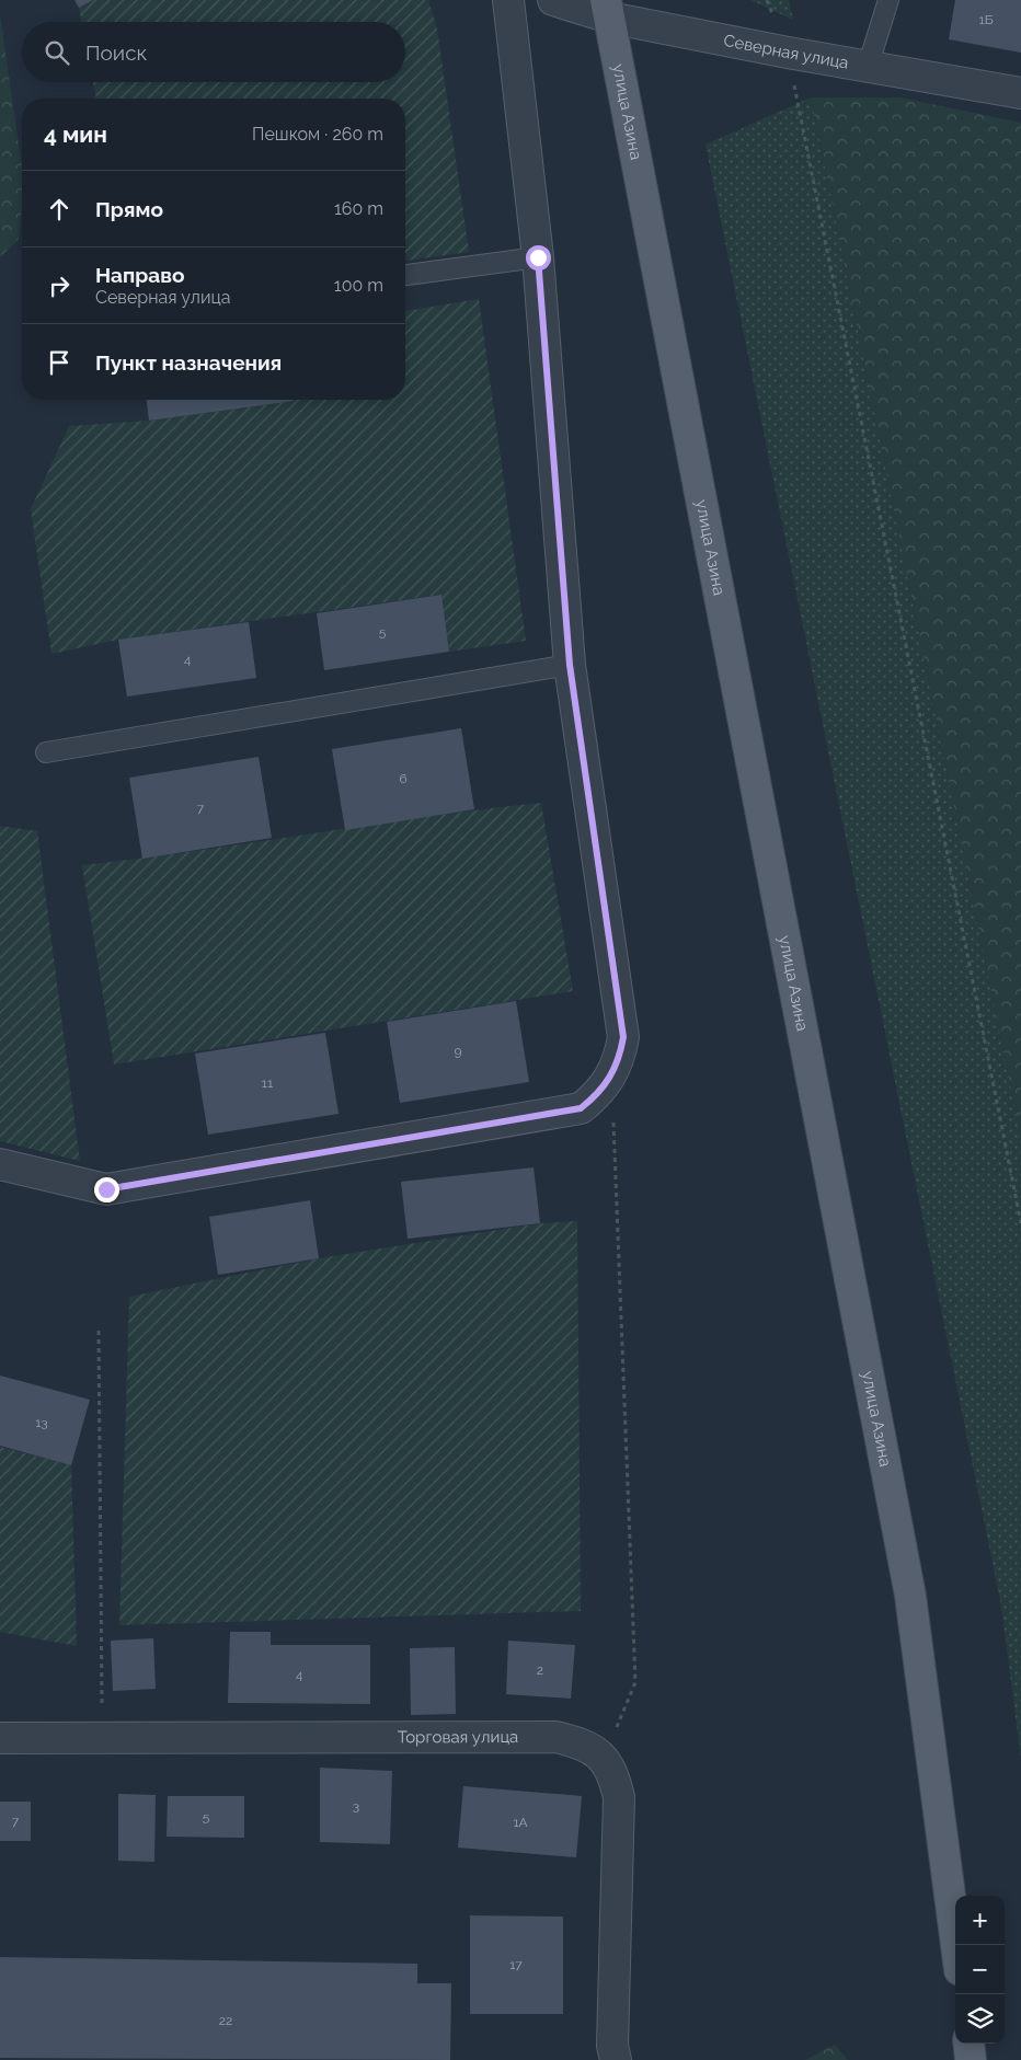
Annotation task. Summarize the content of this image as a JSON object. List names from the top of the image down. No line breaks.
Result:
{"streets":{"main road":["улица Азина"],"street":["Северная улица","Торговая улица"]},"crossings":[["Северная улица","улица Азина"]],"house_numbers":["1Б","5","4","6","7","9","11","13","2","4","3","5","7","1А","17","22"],"page":{"search":"Поиск","heading":["4 мин","Пешком · 260 m"],"list":[["Прямо","160 m"],["Направо","Северная улица","100 m"],"Пункт назначения"],"map_buttons":["+","−"]}}
